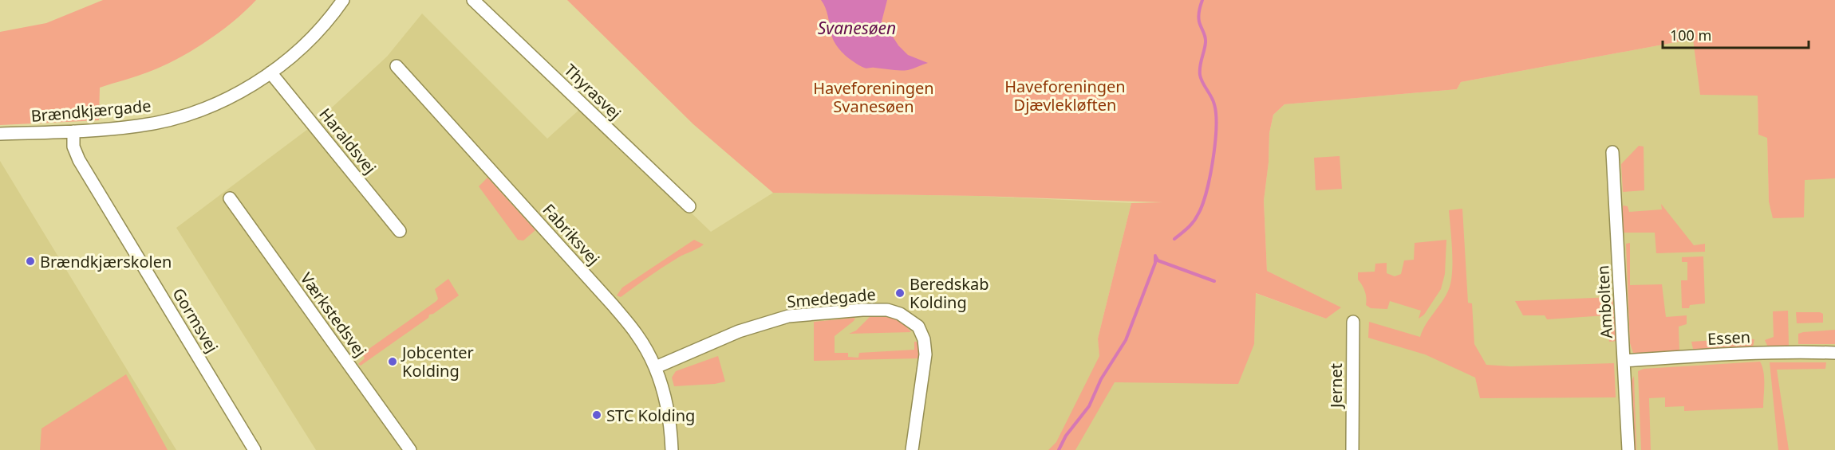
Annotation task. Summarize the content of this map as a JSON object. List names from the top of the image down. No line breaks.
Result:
{"streets":{"street":["Thyrasvej","Brændkjærgade","Haraldsvej","Fabriksvej","Smedegade","Ambolten","Værkstedsvej","Gormsvej","Essen","Jernet"]},"crossings":[["Brændkjærgade","Haraldsvej"],["Brændkjærgade","Gormsvej"],["Fabriksvej","Smedegade"],["Ambolten","Essen"]],"water":["Svanesøen"],"parks":["Haveforeningen Djævlekløften","Haveforeningen Svanesøen"],"places":["Brændkjærskolen","Beredskab Kolding","Jobcenter Kolding","STC Kolding"],"scale_bar":"100 m"}
